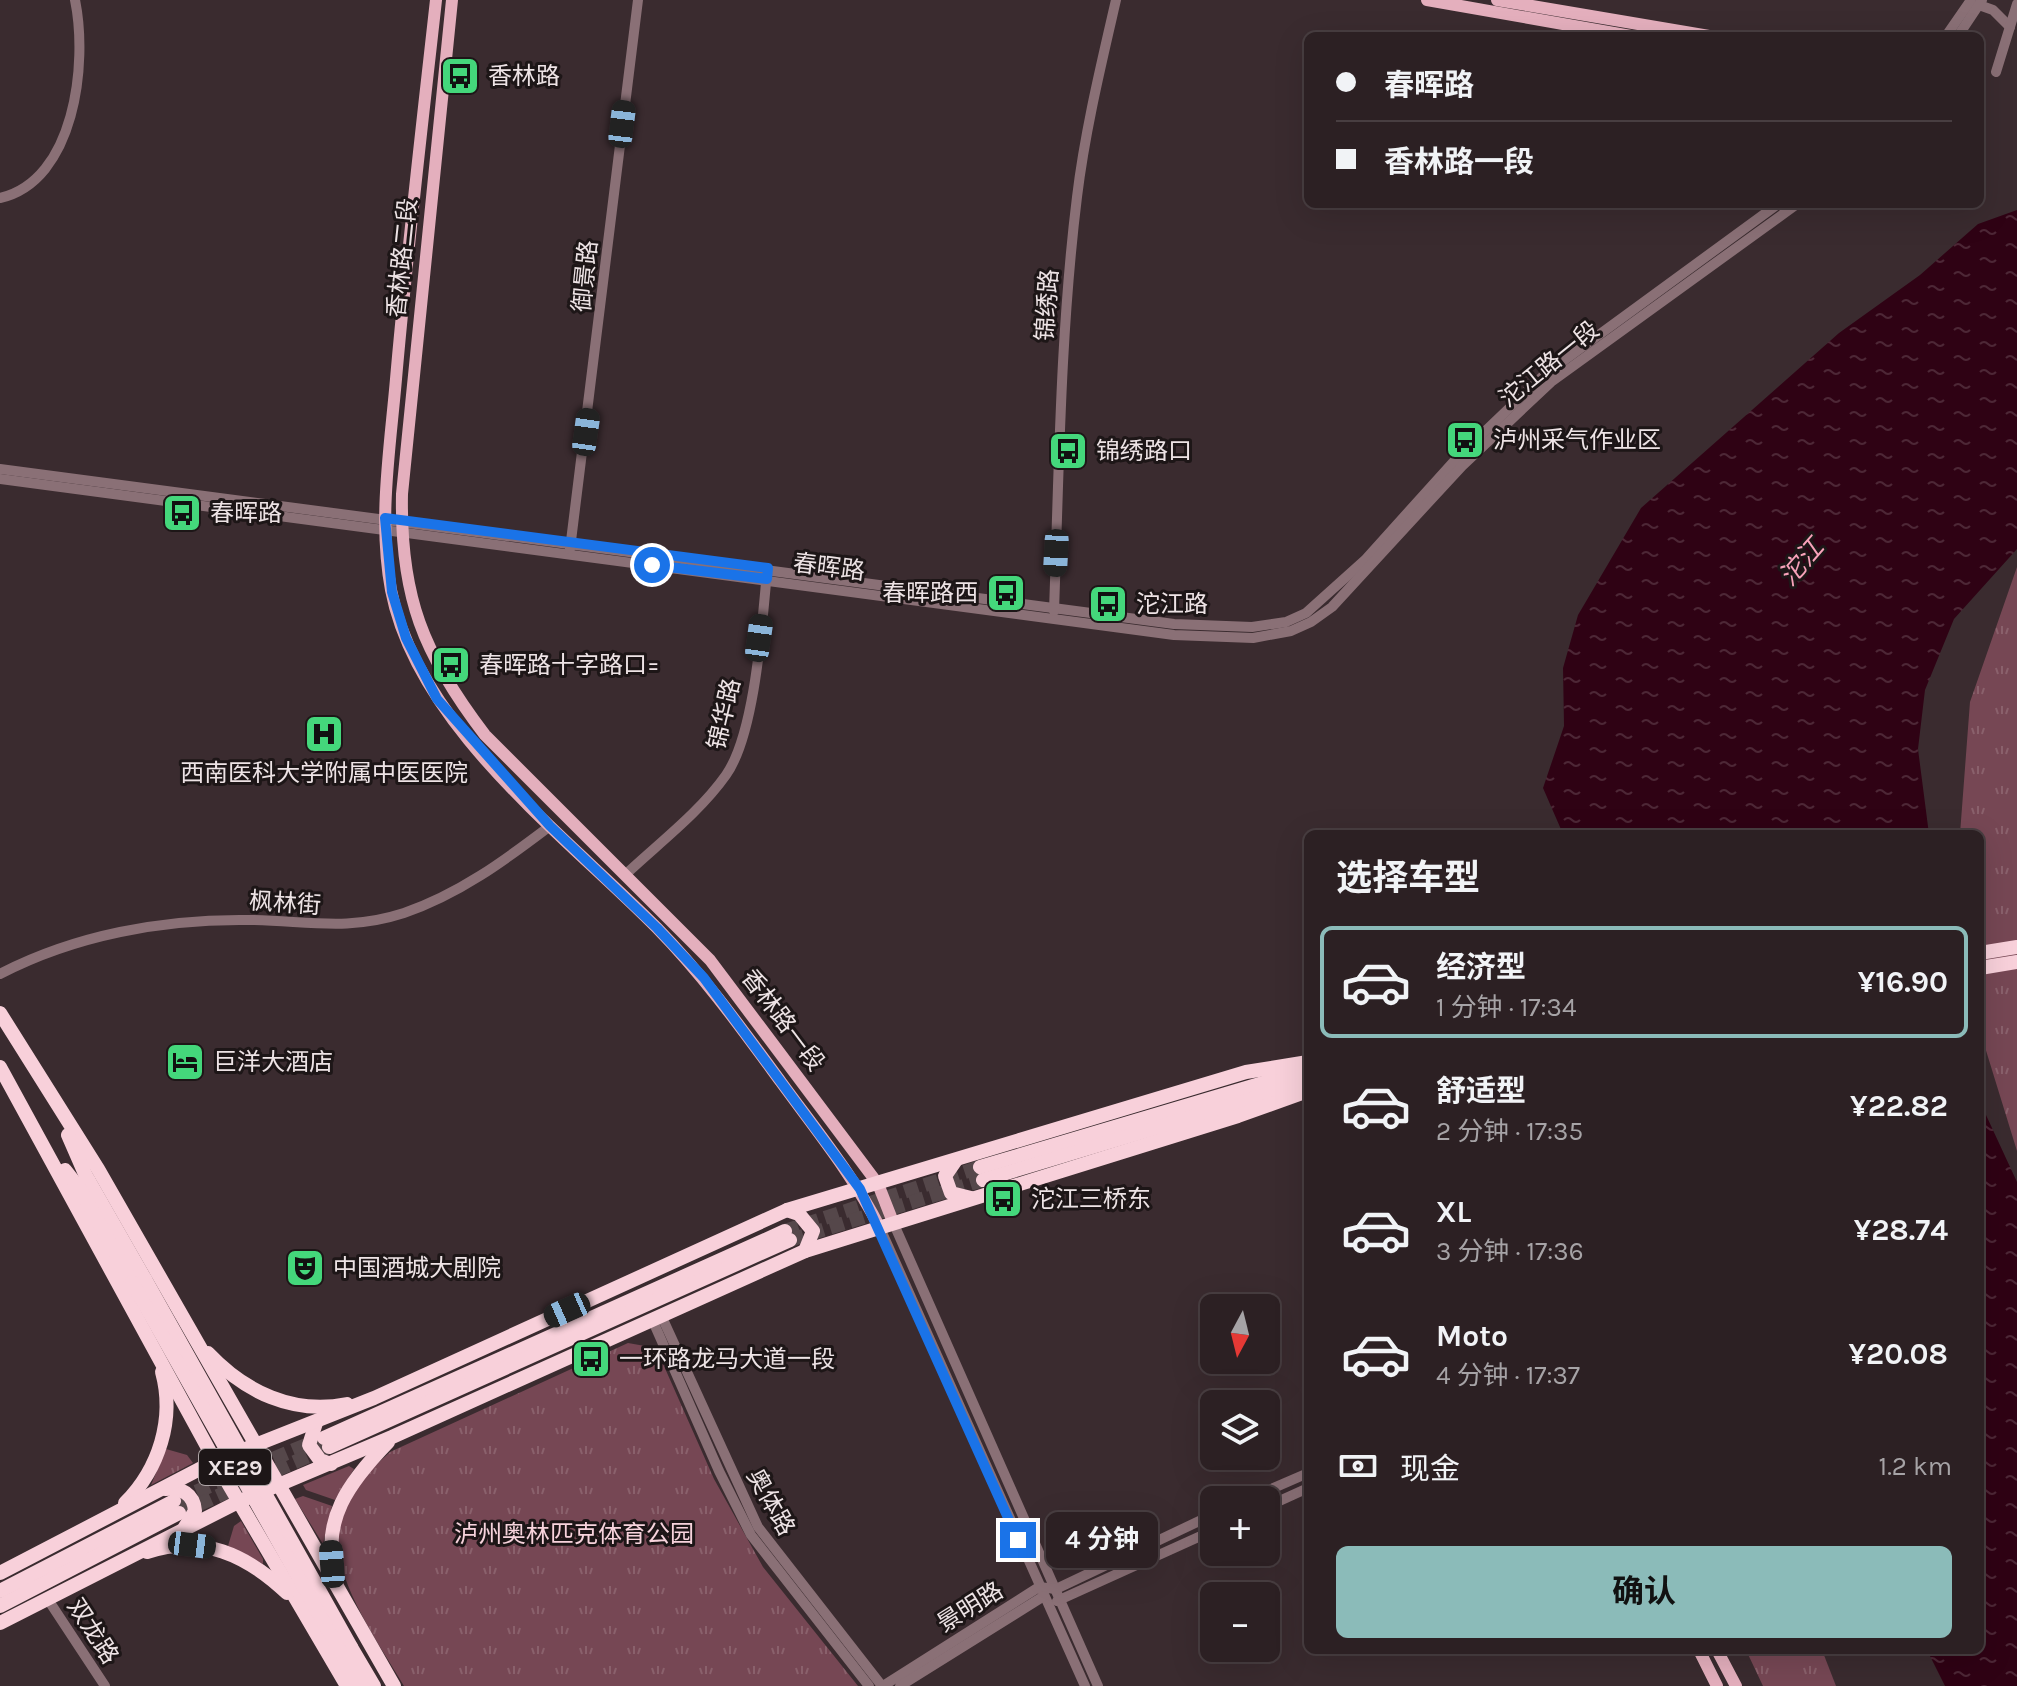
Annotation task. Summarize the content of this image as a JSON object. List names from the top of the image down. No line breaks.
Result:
{"streets":{"highway":["XE29"],"main road":["香林路二段","香林路一段"],"street":["御景路","锦绣路","沱江路一段","春晖路","锦华路","枫林街","奥体路","景明路","双龙路"]},"crossings":[["香林路二段","春晖路"],["香林路二段","香林路一段"],["御景路","春晖路"],["锦绣路","春晖路"],["沱江路一段","春晖路"],["春晖路","锦华路"],["春晖路","香林路一段"],["锦华路","香林路一段"],["枫林街","香林路一段"],["香林路一段","景明路"],["奥体路","景明路"]],"water":["沱江"],"parks":["泸州奥林匹克体育公园"],"places":{"bus stop":["香林路","泸州采气作业区","锦绣路口","春晖路","春晖路西","沱江路","春晖路十字路口=","沱江三桥东","一环路龙马大道一段"],"hospital":["西南医科大学附属中医医院"],"hotel":["巨洋大酒店"],"theatre":["中国酒城大剧院"]},"north":"bottom","page":{"banner":["春晖路","香林路一段"],"heading":"选择车型","list":[{"name":"经济型","note":"1 分钟 · 17:34","value":"¥16.90"},{"name":"舒适型","note":"2 分钟 · 17:35","value":"¥22.82"},{"name":"XL","note":"3 分钟 · 17:36","value":"¥28.74"},{"name":"Moto","note":"4 分钟 · 17:37","value":"¥20.08"}],"map_buttons":["+","−"],"pay":["现金","1.2 km"],"bubble":"4 分钟","buttons":"确认"}}
